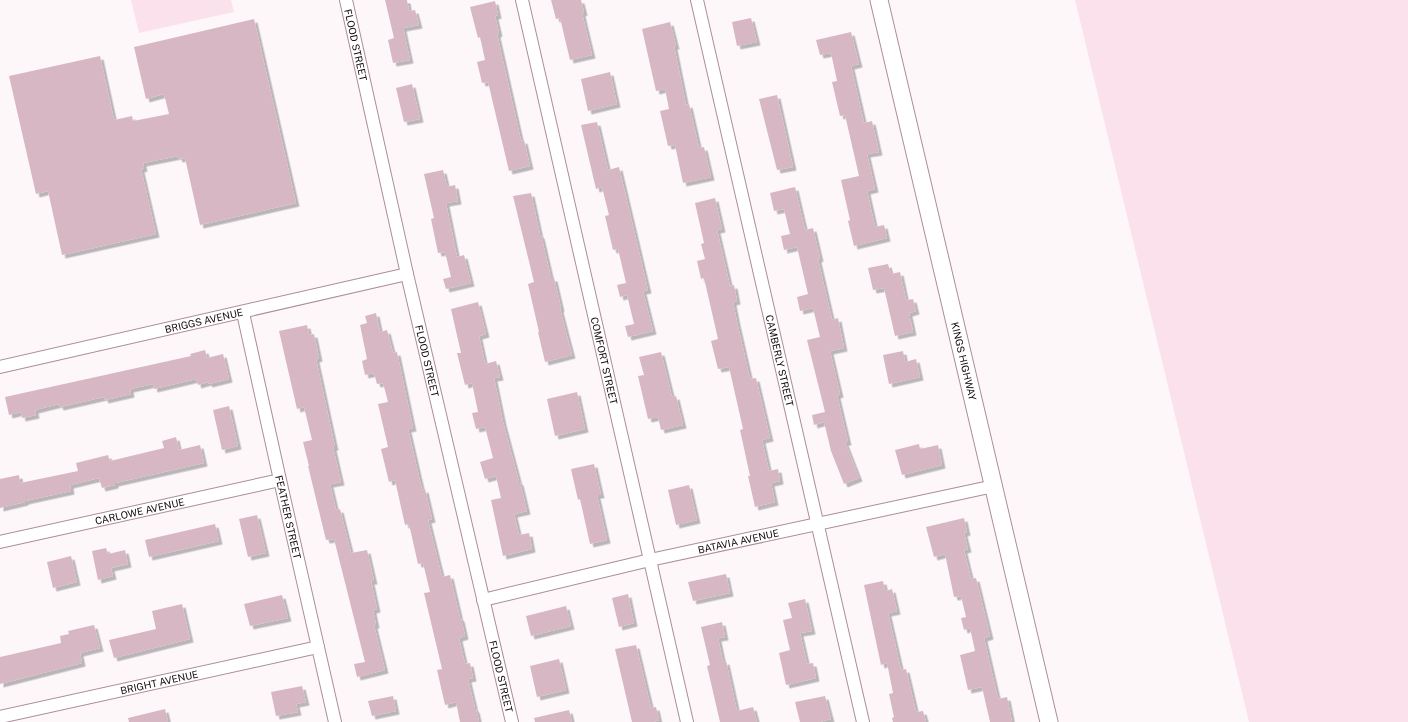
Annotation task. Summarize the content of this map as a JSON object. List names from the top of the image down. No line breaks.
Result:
{"streets":{"street":["FLOOD STREET","BRIGGS AVENUE","COMFORT STREET","CAMBERLY STREET","KINGS HIGHWAY","CARLOWE AVENUE","FEATHER STREET","BATAVIA AVENUE","BRIGHT AVENUE"]},"crossings":[["FLOOD STREET","BRIGGS AVENUE"],["FLOOD STREET","BATAVIA AVENUE"],["BRIGGS AVENUE","FEATHER STREET"],["COMFORT STREET","BATAVIA AVENUE"],["CAMBERLY STREET","BATAVIA AVENUE"],["KINGS HIGHWAY","BATAVIA AVENUE"],["CARLOWE AVENUE","FEATHER STREET"],["FEATHER STREET","BRIGHT AVENUE"]]}
